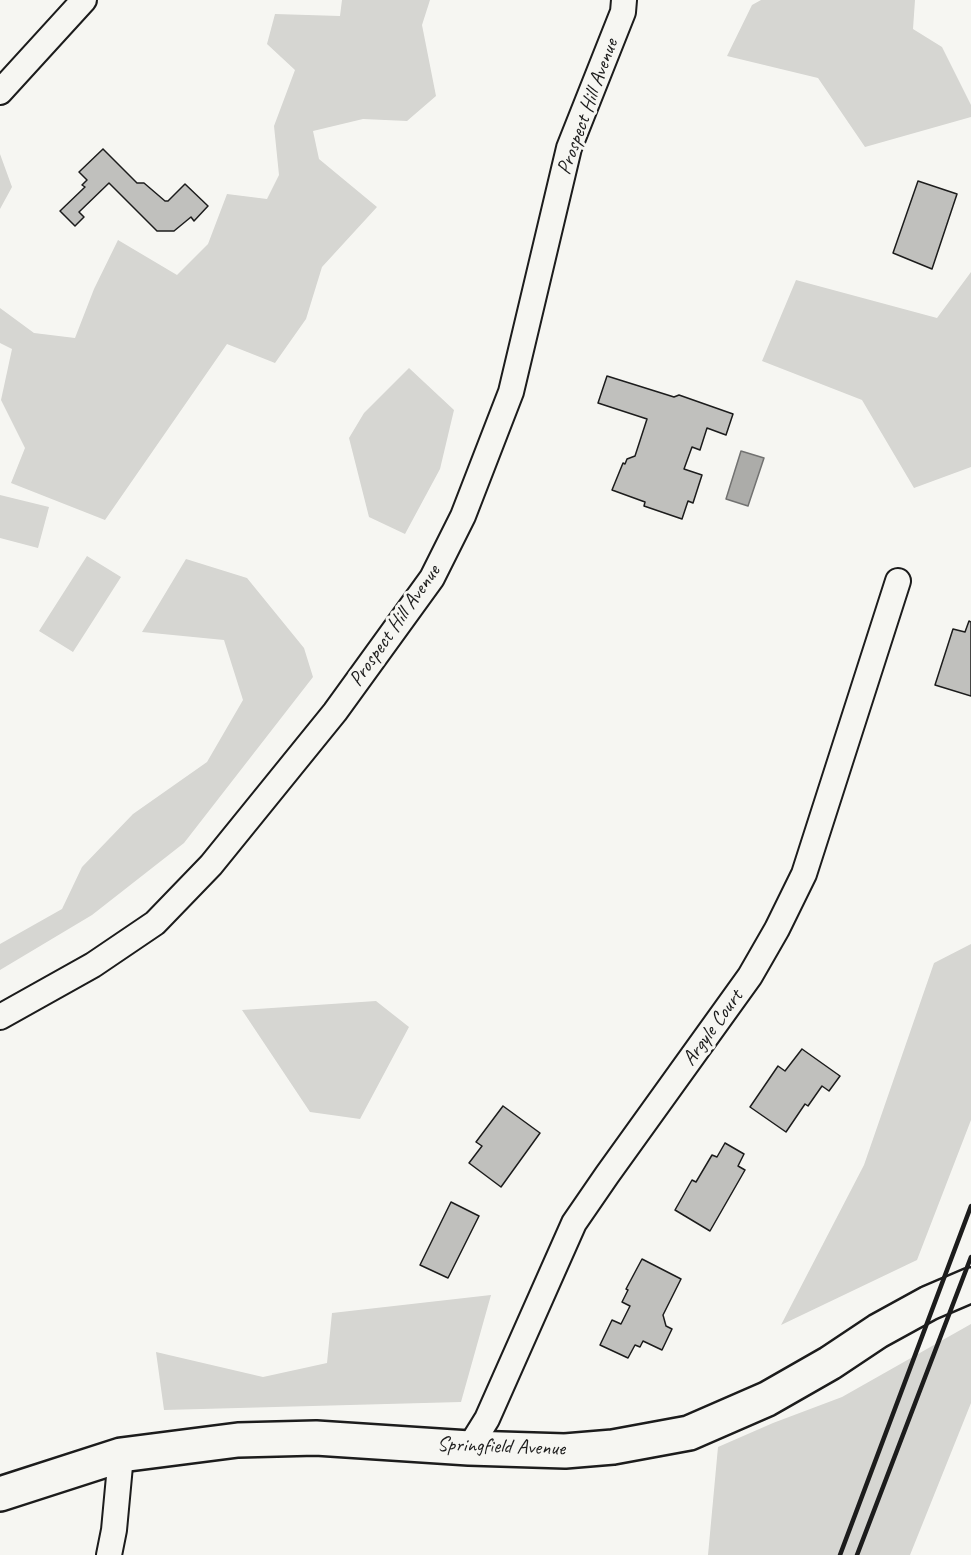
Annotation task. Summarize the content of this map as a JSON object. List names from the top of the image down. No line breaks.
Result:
{"streets":{"main road":["Springfield Avenue"],"street":["Prospect Hill Avenue","Argyle Court"]},"crossings":[["Argyle Court","Springfield Avenue"]]}
